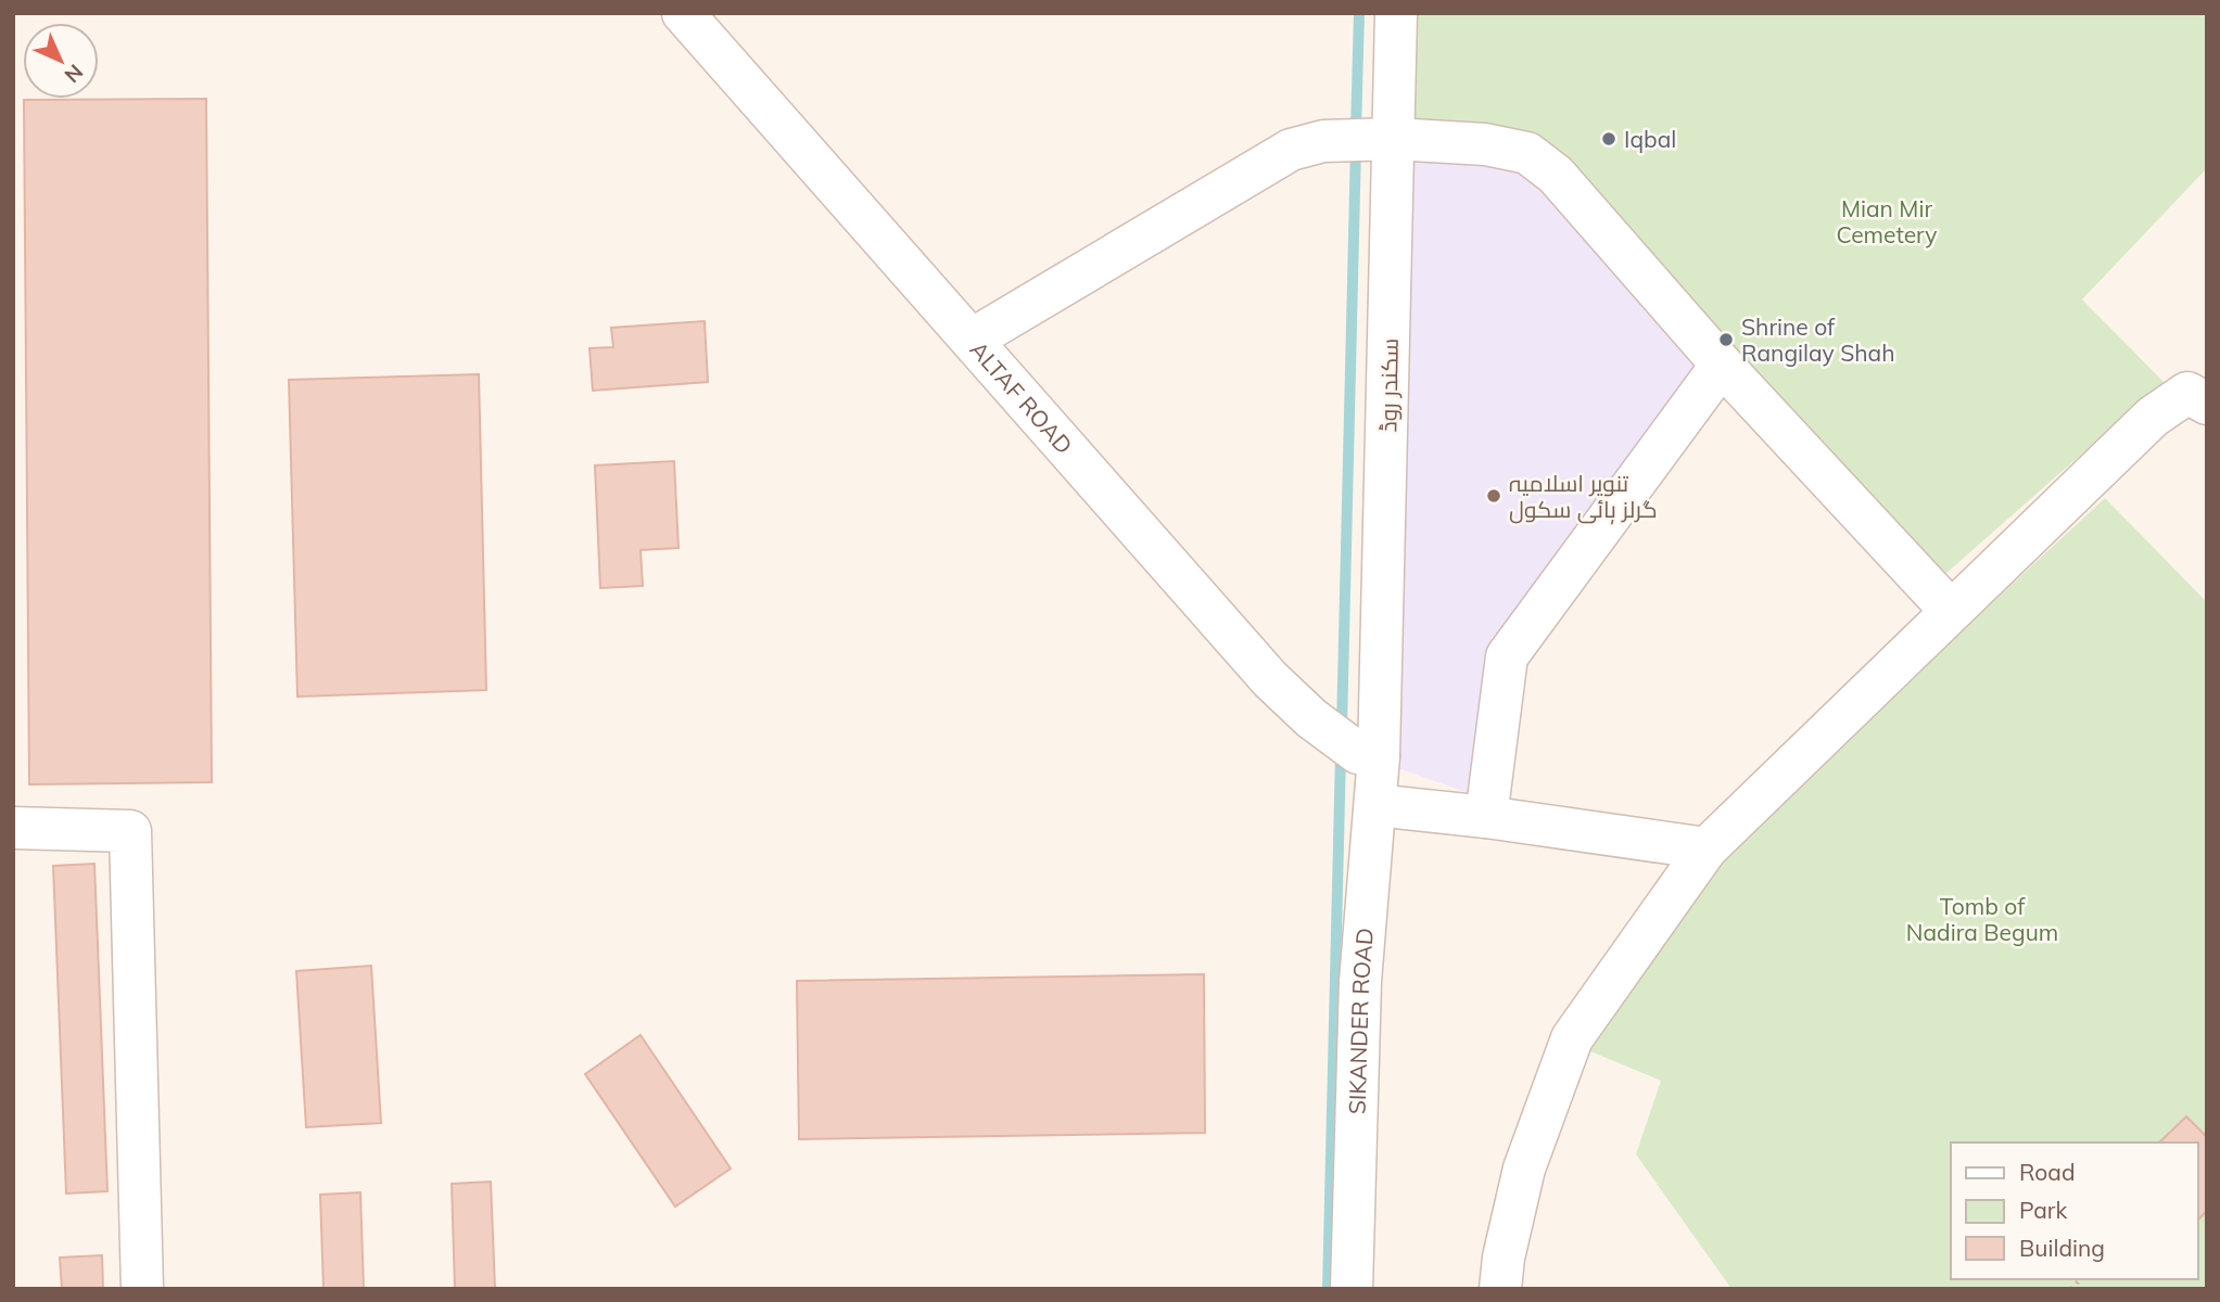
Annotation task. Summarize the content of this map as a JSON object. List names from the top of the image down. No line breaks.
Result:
{"streets":{"street":["سکندر روڈ","ALTAF ROAD","SIKANDER ROAD"]},"crossings":[["سکندر روڈ","ALTAF ROAD"],["سکندر روڈ","SIKANDER ROAD"],["ALTAF ROAD","SIKANDER ROAD"]],"parks":["Mian Mir Cemetery","Tomb of Nadira Begum"],"places":["Iqbal","Shrine of Rangilay Shah","تنویر اسلامیہ گرلز ہائی سکول"],"legend":["Road","Park","Building"],"north":"bottom right"}
